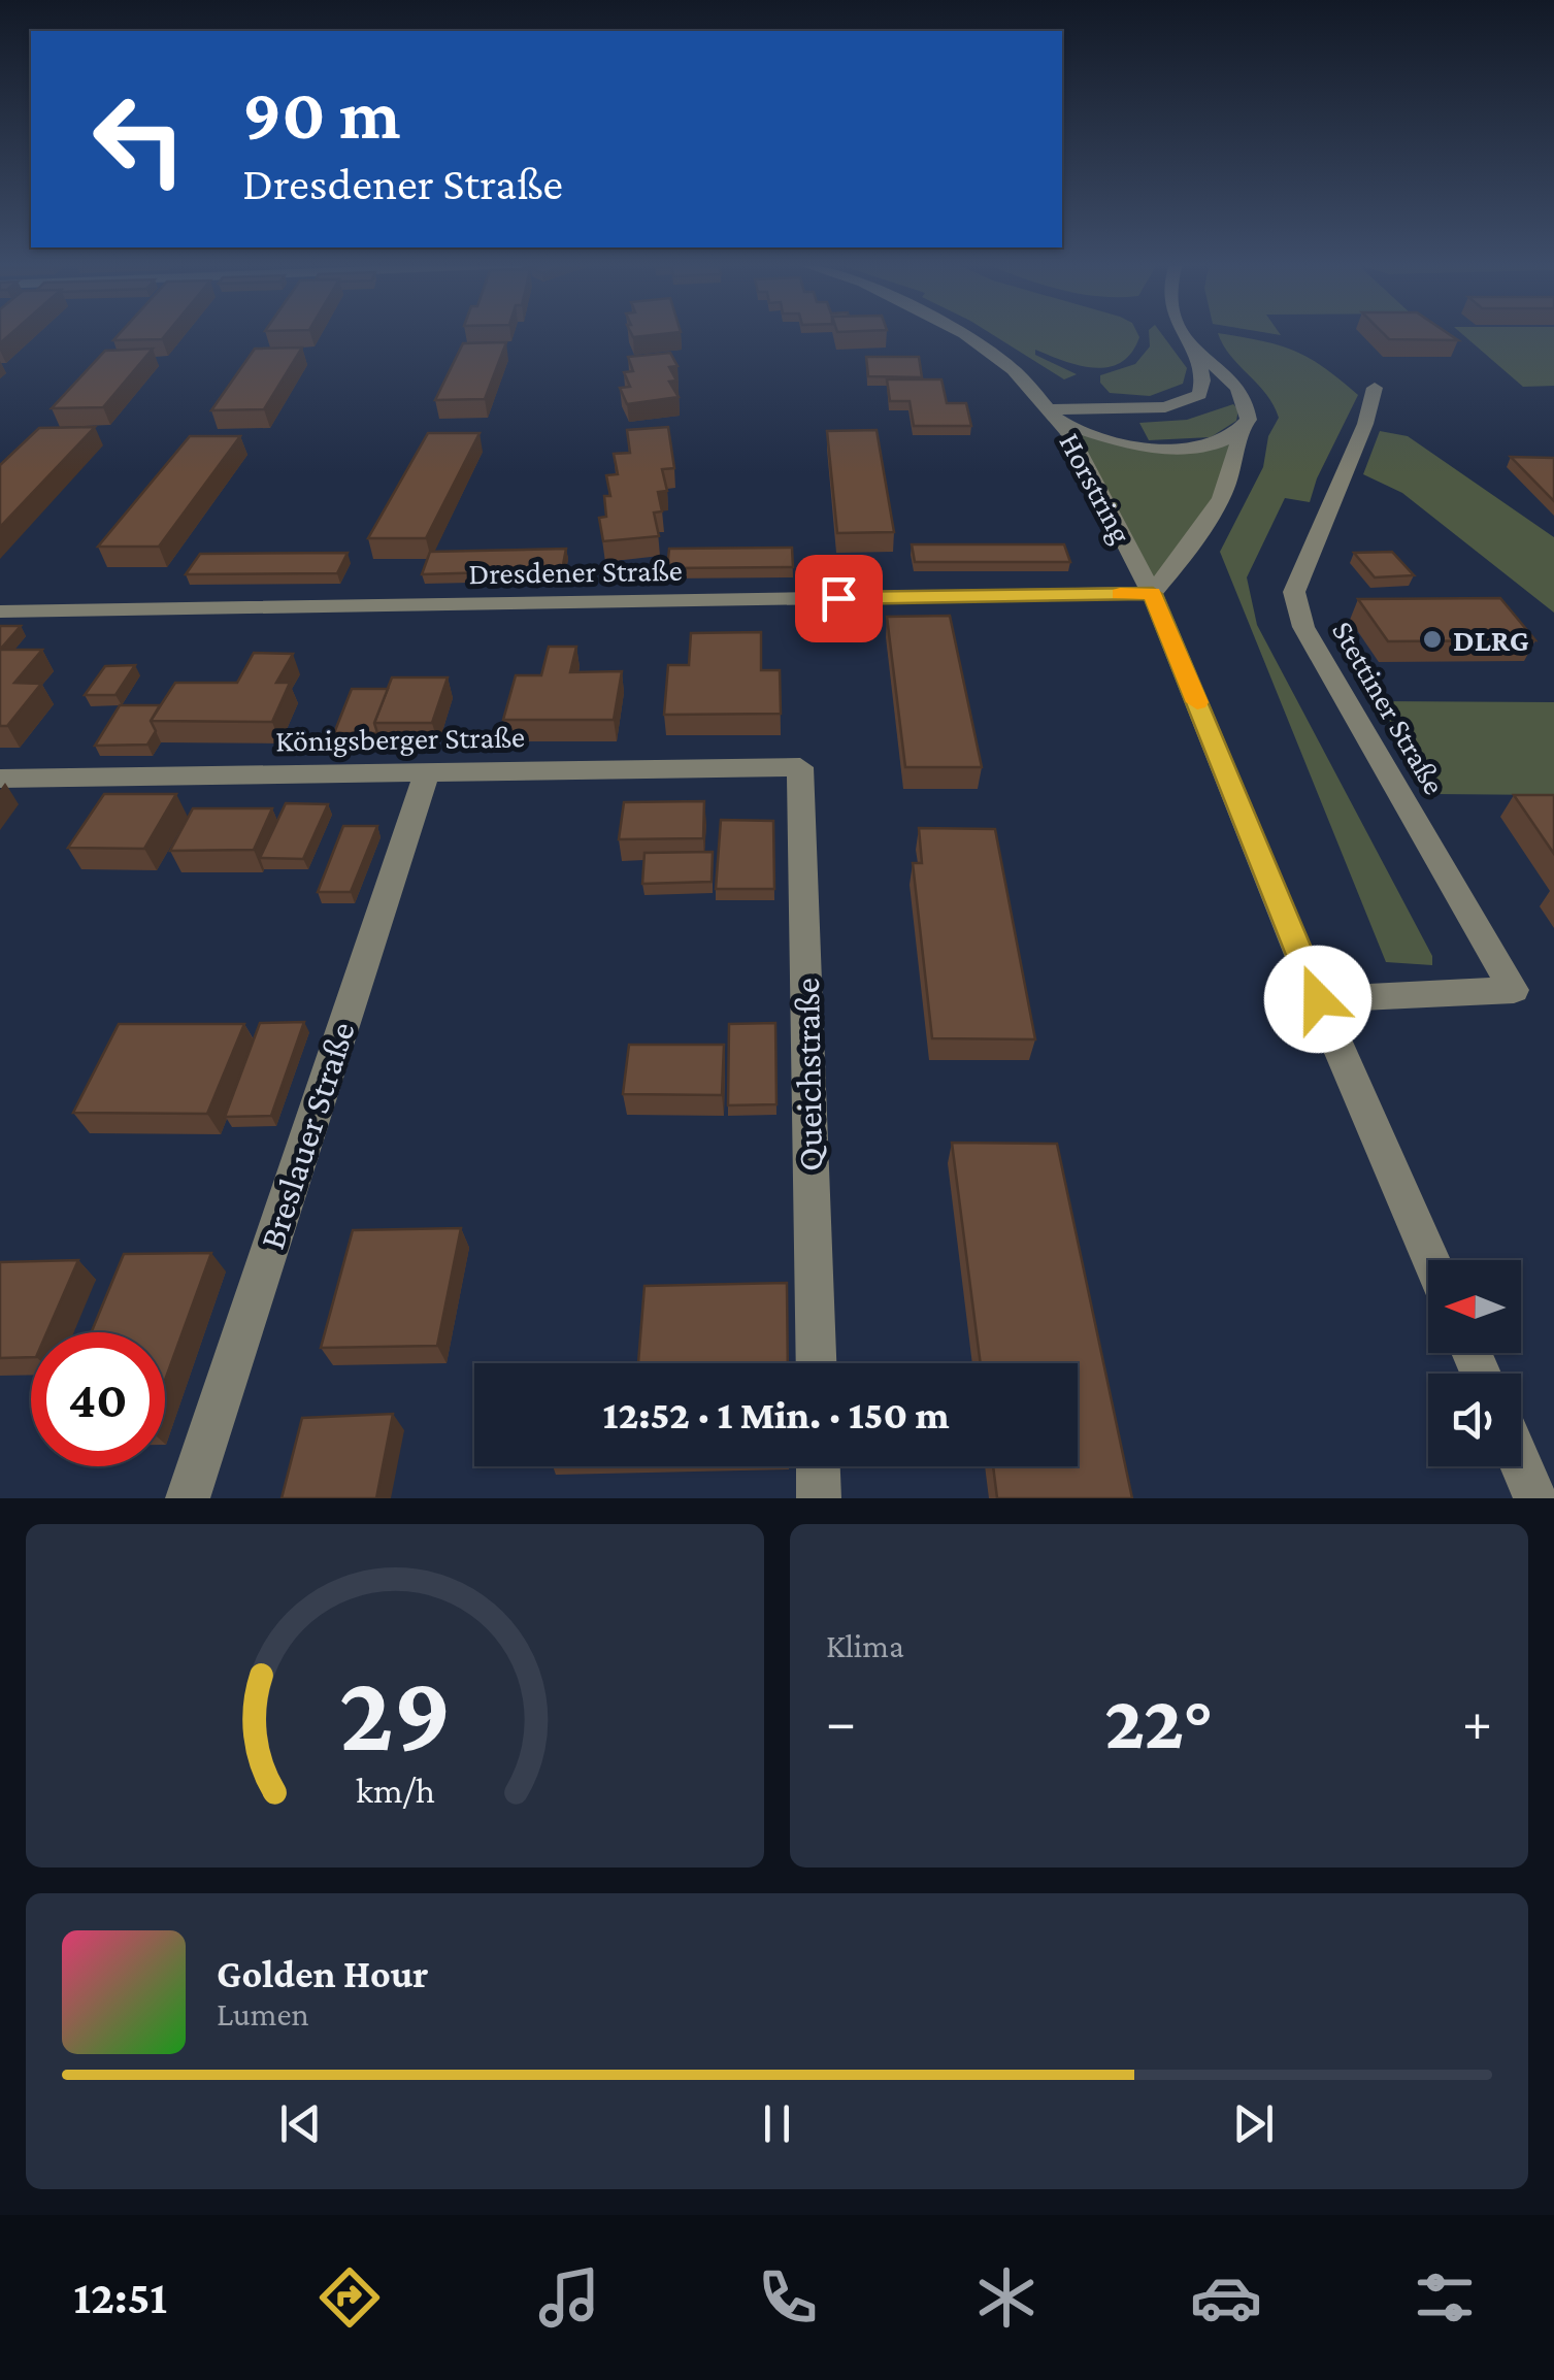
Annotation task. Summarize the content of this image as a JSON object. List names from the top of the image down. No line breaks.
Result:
{"streets":{"street":["Horstring","Dresdener Straße","Stettiner Straße","Königsberger Straße","Queichstraße","Breslauer Straße"]},"crossings":[["Horstring","Dresdener Straße"],["Horstring","Stettiner Straße"],["Königsberger Straße","Queichstraße"],["Königsberger Straße","Breslauer Straße"]],"places":["DLRG"],"north":"left","page":{"turn":["90 m","Dresdener Straße"],"limit":"40","trip":"12:52 · 1 Min. · 150 m","tile":"Klima","heat":["−","22°","+"],"song":["Golden Hour","Lumen"],"tabs":"12:51","gauge":["29","km/h"]}}
